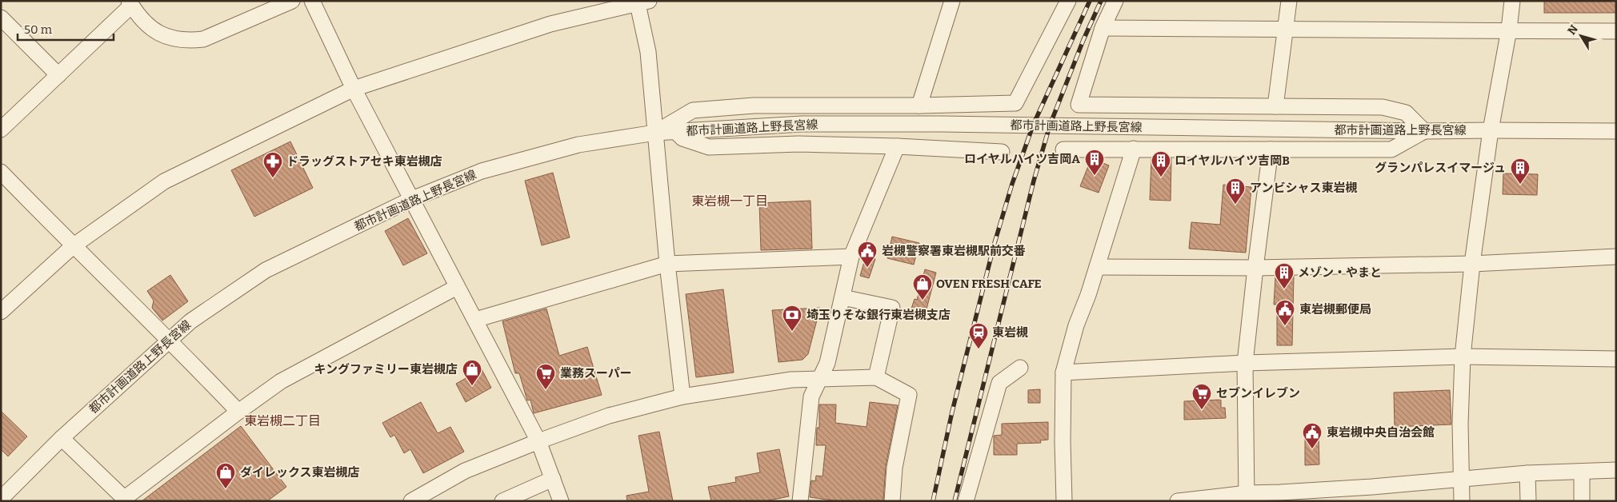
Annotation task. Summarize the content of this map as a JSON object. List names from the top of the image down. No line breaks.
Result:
{"streets":{"street":["都市計画道路上野長宮線"]},"districts":["東岩槻一丁目","東岩槻二丁目"],"places":{"building":["ロイヤルハイツ吉岡A","ロイヤルハイツ吉岡B","グランパレスイマージュ","アンビシャス東岩槻","メゾン・やまと"],"pharmacy":["ドラッグストアセキ東岩槻店"],"public building":["岩槻警察署東岩槻駅前交番","東岩槻郵便局","東岩槻中央自治会館"],"shop":["OVEN FRESH CAFE","キングファミリー東岩槻店","ダイレックス東岩槻店"],"bank":["埼玉りそな銀行東岩槻支店"],"station":["東岩槻"],"supermarket":["業務スーパー","セブンイレブン"]},"scale_bar":"50 m","north":"top left"}
